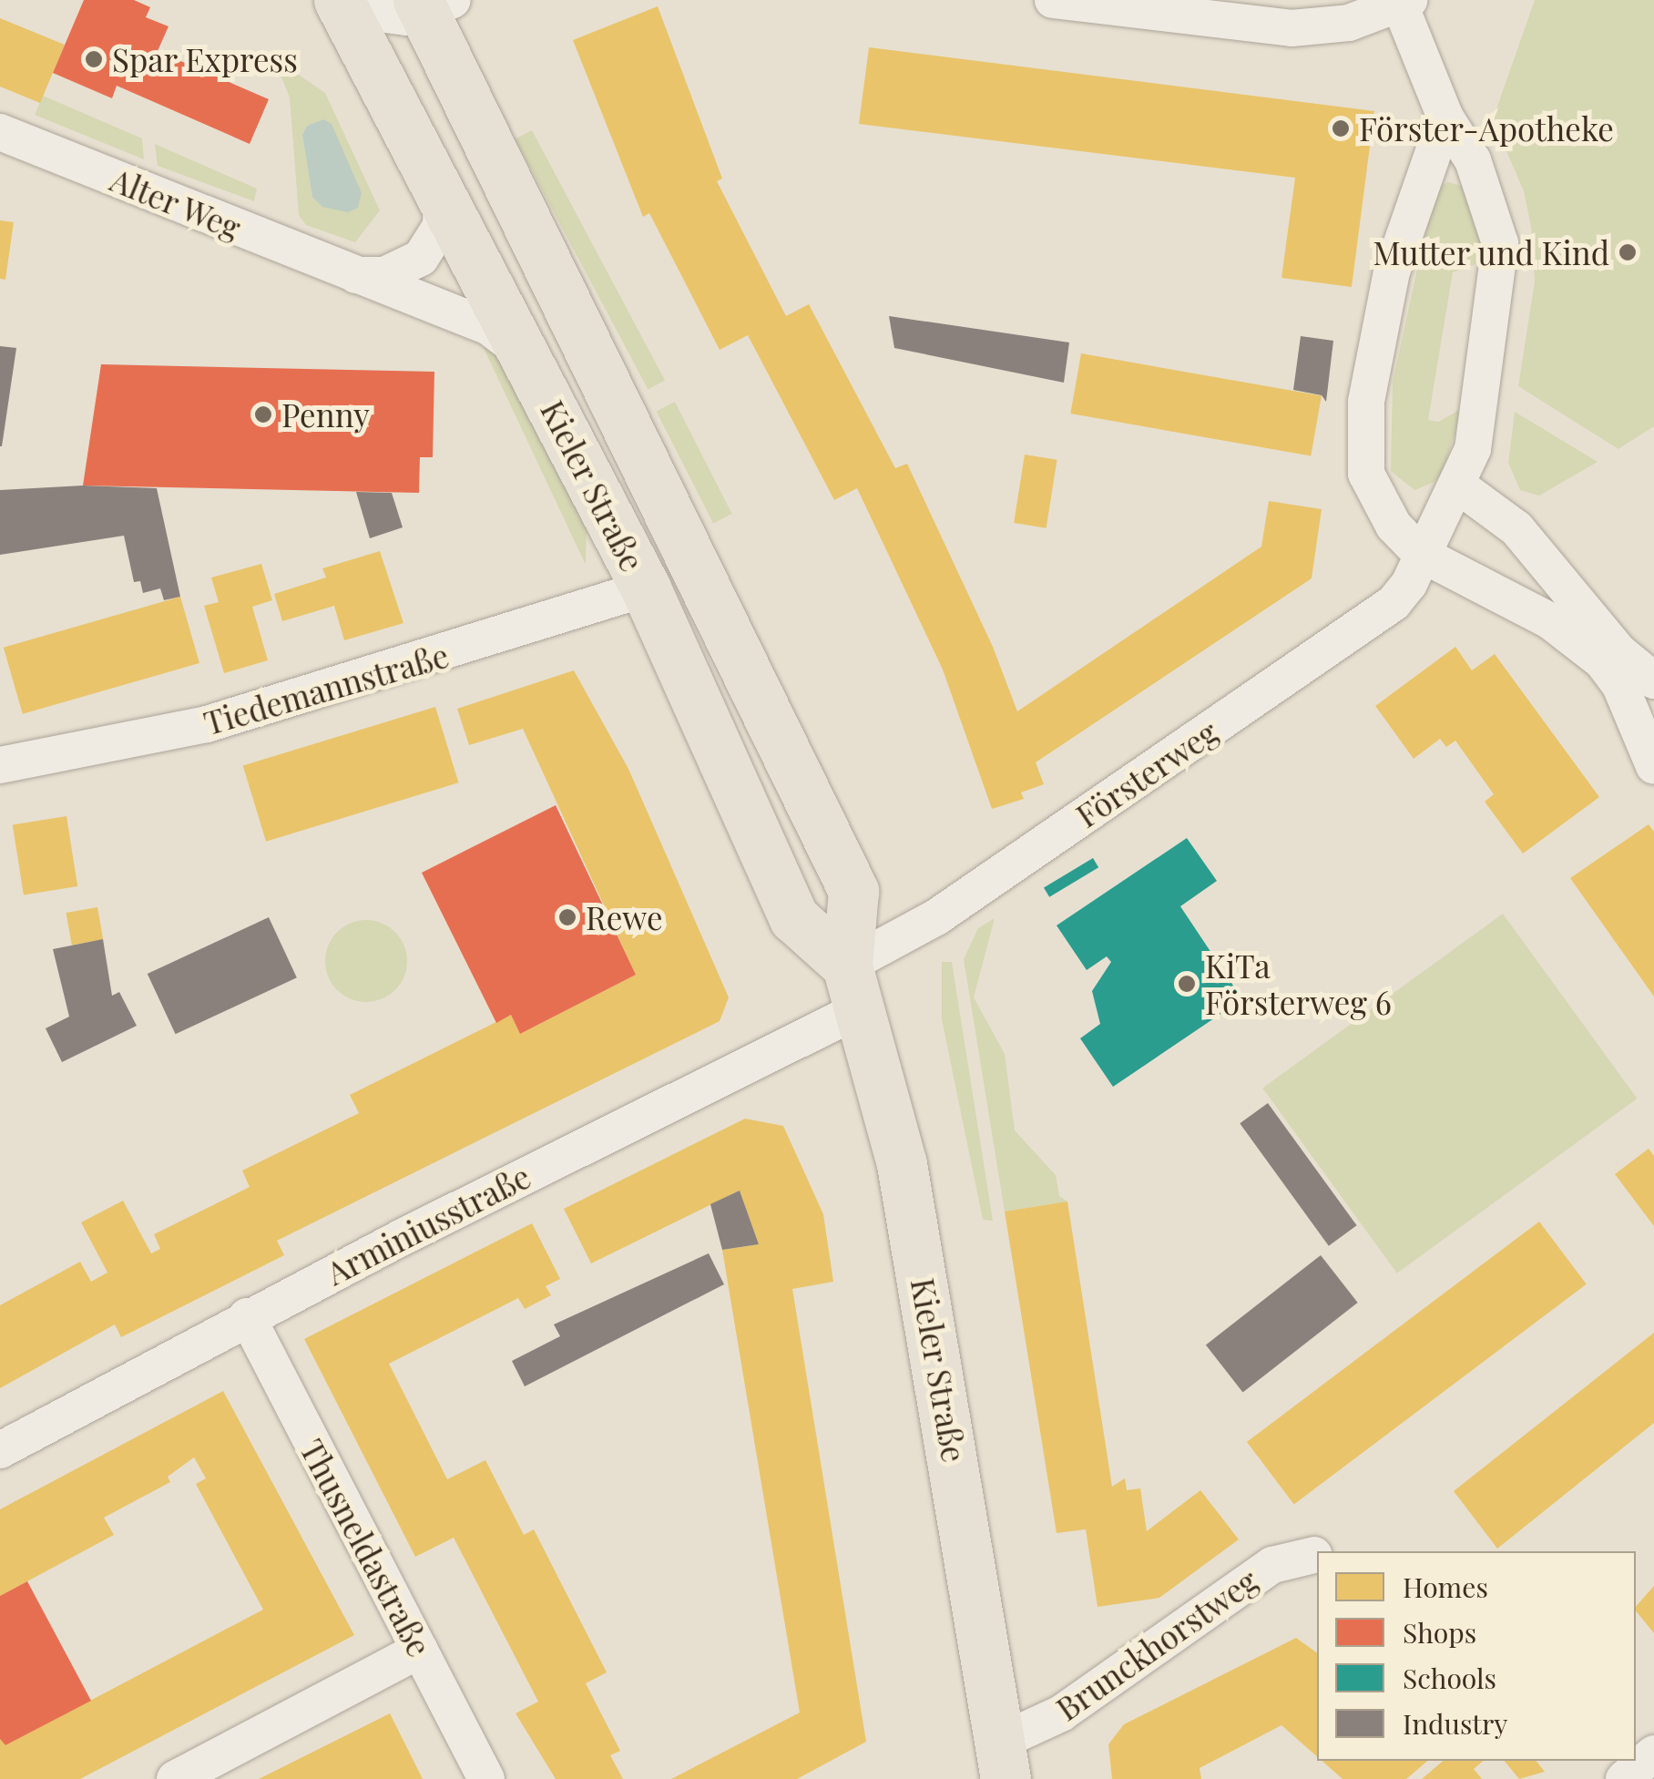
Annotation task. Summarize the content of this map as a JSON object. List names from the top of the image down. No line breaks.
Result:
{"streets":{"main road":["Kieler Straße"],"street":["Alter Weg","Tiedemannstraße","Försterweg","Arminiusstraße","Thusneldastraße","Brunckhorstweg"]},"crossings":[["Alter Weg","Kieler Straße"],["Kieler Straße","Tiedemannstraße"],["Kieler Straße","Försterweg"],["Kieler Straße","Arminiusstraße"],["Kieler Straße","Brunckhorstweg"],["Försterweg","Arminiusstraße"],["Arminiusstraße","Thusneldastraße"]],"places":["Spar Express","Förster-Apotheke","Mutter und Kind","Penny","Rewe","KiTa Försterweg 6"],"legend":["Homes","Shops","Schools","Industry"]}
